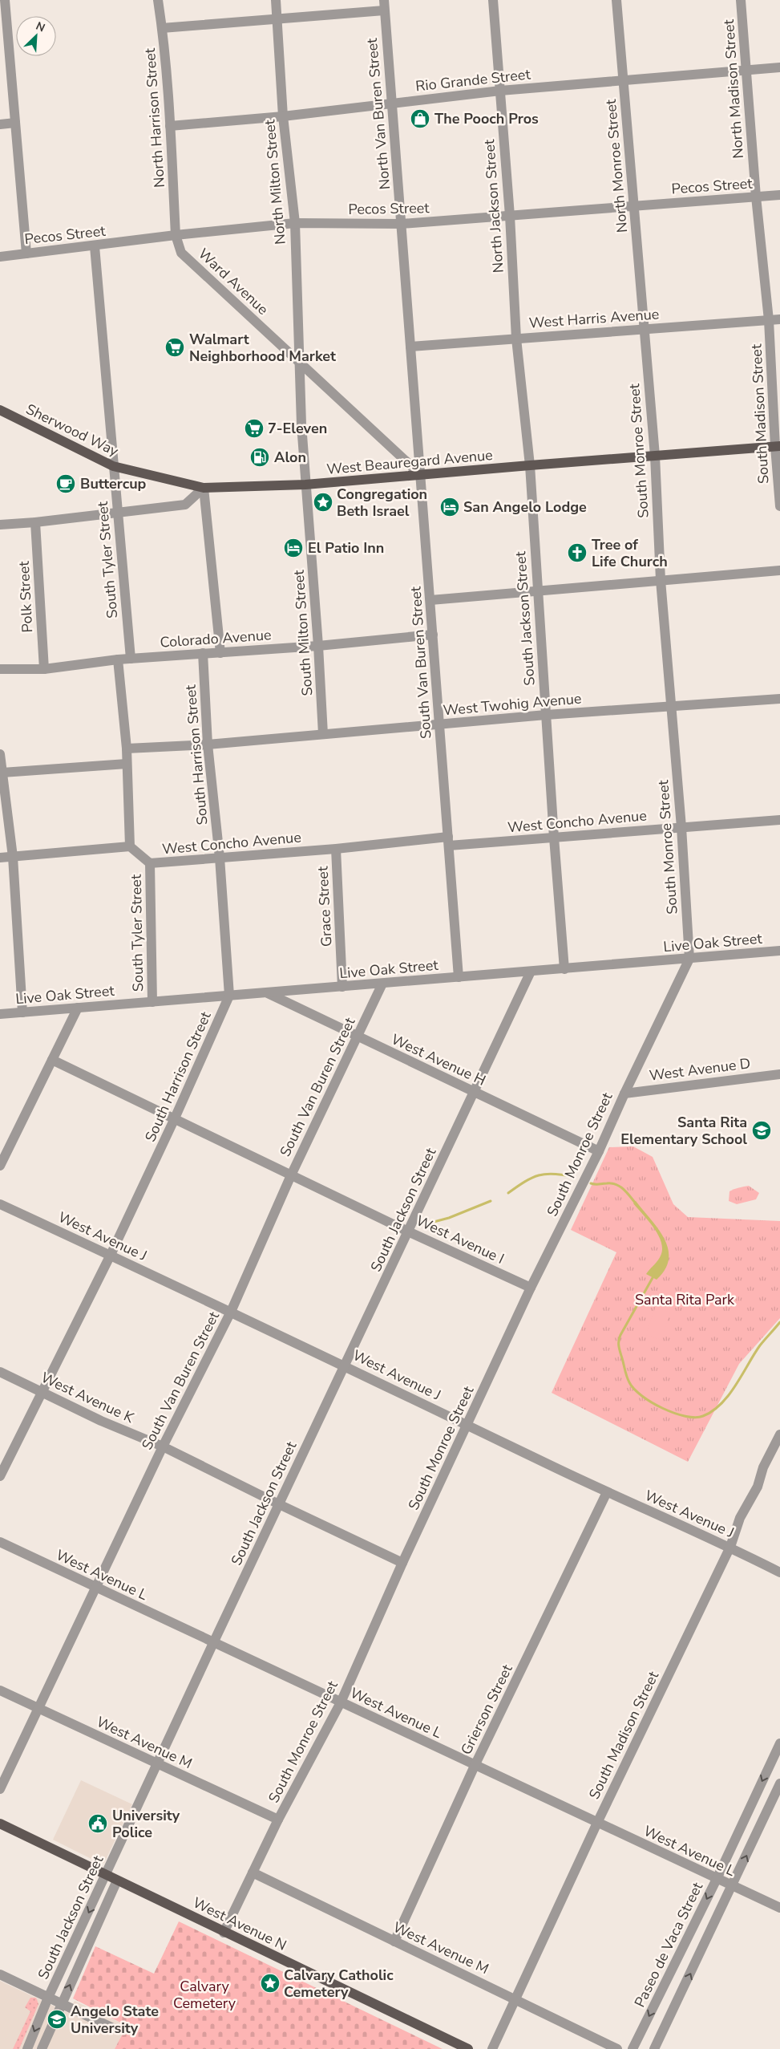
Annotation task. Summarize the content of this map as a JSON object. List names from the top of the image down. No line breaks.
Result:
{"streets":{"main road":["Sherwood Way","West Beauregard Avenue","West Avenue N"],"street":["Rio Grande Street","North Madison Street","North Van Buren Street","North Harrison Street","North Monroe Street","North Milton Street","Pecos Street","North Jackson Street","Ward Avenue","West Harris Avenue","South Madison Street","South Monroe Street","South Tyler Street","Polk Street","South Jackson Street","South Milton Street","Colorado Avenue","South Van Buren Street","West Twohig Avenue","South Harrison Street","West Concho Avenue","Grace Street","Live Oak Street","West Avenue H","West Avenue D","West Avenue J","West Avenue I","West Avenue K","West Avenue L","Grierson Street","West Avenue M","Paseo de Vaca Street"]},"crossings":[["Rio Grande Street","North Madison Street"],["Rio Grande Street","North Van Buren Street"],["Rio Grande Street","North Harrison Street"],["Rio Grande Street","North Monroe Street"],["Rio Grande Street","North Milton Street"],["Rio Grande Street","North Jackson Street"],["North Madison Street","Pecos Street"],["North Madison Street","West Harris Avenue"],["North Madison Street","South Madison Street"],["North Van Buren Street","Pecos Street"],["North Van Buren Street","West Harris Avenue"],["North Van Buren Street","South Van Buren Street"],["North Harrison Street","Pecos Street"],["North Harrison Street","Ward Avenue"],["North Monroe Street","Pecos Street"],["North Monroe Street","West Harris Avenue"],["North Monroe Street","South Monroe Street"],["North Milton Street","Pecos Street"],["North Milton Street","Ward Avenue"],["North Milton Street","South Milton Street"],["Pecos Street","North Jackson Street"],["Pecos Street","Ward Avenue"],["Pecos Street","South Tyler Street"],["North Jackson Street","West Harris Avenue"],["North Jackson Street","South Jackson Street"],["Ward Avenue","West Beauregard Avenue"],["Ward Avenue","South Milton Street"],["Ward Avenue","South Van Buren Street"],["West Harris Avenue","South Madison Street"],["West Harris Avenue","South Monroe Street"],["West Harris Avenue","South Jackson Street"],["West Harris Avenue","South Van Buren Street"],["South Madison Street","West Beauregard Avenue"],["South Madison Street","West Avenue J"],["South Madison Street","West Avenue L"],["South Madison Street","West Avenue M"],["Sherwood Way","West Beauregard Avenue"],["Sherwood Way","South Tyler Street"],["South Monroe Street","West Beauregard Avenue"],["South Monroe Street","West Twohig Avenue"],["South Monroe Street","West Concho Avenue"],["South Monroe Street","Live Oak Street"],["South Monroe Street","West Avenue H"],["South Monroe Street","West Avenue D"],["South Monroe Street","West Avenue J"],["South Monroe Street","West Avenue I"],["South Monroe Street","West Avenue K"],["South Monroe Street","West Avenue L"],["South Monroe Street","West Avenue M"],["South Monroe Street","West Avenue N"],["West Beauregard Avenue","South Jackson Street"],["West Beauregard Avenue","South Milton Street"],["West Beauregard Avenue","South Van Buren Street"],["South Tyler Street","Colorado Avenue"],["South Tyler Street","West Concho Avenue"],["South Tyler Street","Live Oak Street"],["Polk Street","Colorado Avenue"],["South Jackson Street","West Twohig Avenue"],["South Jackson Street","West Concho Avenue"],["South Jackson Street","Live Oak Street"],["South Jackson Street","West Avenue H"],["South Jackson Street","West Avenue J"],["South Jackson Street","West Avenue I"],["South Jackson Street","West Avenue K"],["South Jackson Street","West Avenue L"],["South Jackson Street","West Avenue M"],["South Jackson Street","West Avenue N"],["South Milton Street","Colorado Avenue"],["South Milton Street","West Twohig Avenue"],["Colorado Avenue","South Van Buren Street"],["Colorado Avenue","South Harrison Street"],["South Van Buren Street","West Twohig Avenue"],["South Van Buren Street","West Concho Avenue"],["South Van Buren Street","Live Oak Street"],["South Van Buren Street","West Avenue H"],["South Van Buren Street","West Avenue J"],["South Van Buren Street","West Avenue I"],["South Van Buren Street","West Avenue K"],["South Van Buren Street","West Avenue L"],["South Van Buren Street","West Avenue M"],["West Twohig Avenue","South Harrison Street"],["South Harrison Street","West Concho Avenue"],["South Harrison Street","Live Oak Street"],["South Harrison Street","West Avenue J"],["South Harrison Street","West Avenue I"],["South Harrison Street","West Avenue K"],["West Concho Avenue","Grace Street"],["Grace Street","Live Oak Street"],["Live Oak Street","West Avenue H"],["West Avenue J","Grierson Street"],["West Avenue L","Grierson Street"],["West Avenue L","Paseo de Vaca Street"],["Grierson Street","West Avenue M"]],"parks":["Santa Rita Park","Calvary Cemetery"],"places":{"shop":["The Pooch Pros"],"supermarket":["Walmart Neighborhood Market","7-Eleven"],"fuel station":["Alon"],"cafe":["Buttercup"],"place":["Congregation Beth Israel","Calvary Catholic Cemetery"],"hotel":["San Angelo Lodge","El Patio Inn"],"church":["Tree of Life Church"],"school or university":["Santa Rita Elementary School","Angelo State University"],"public building":["University Police"]},"north":"top right"}
